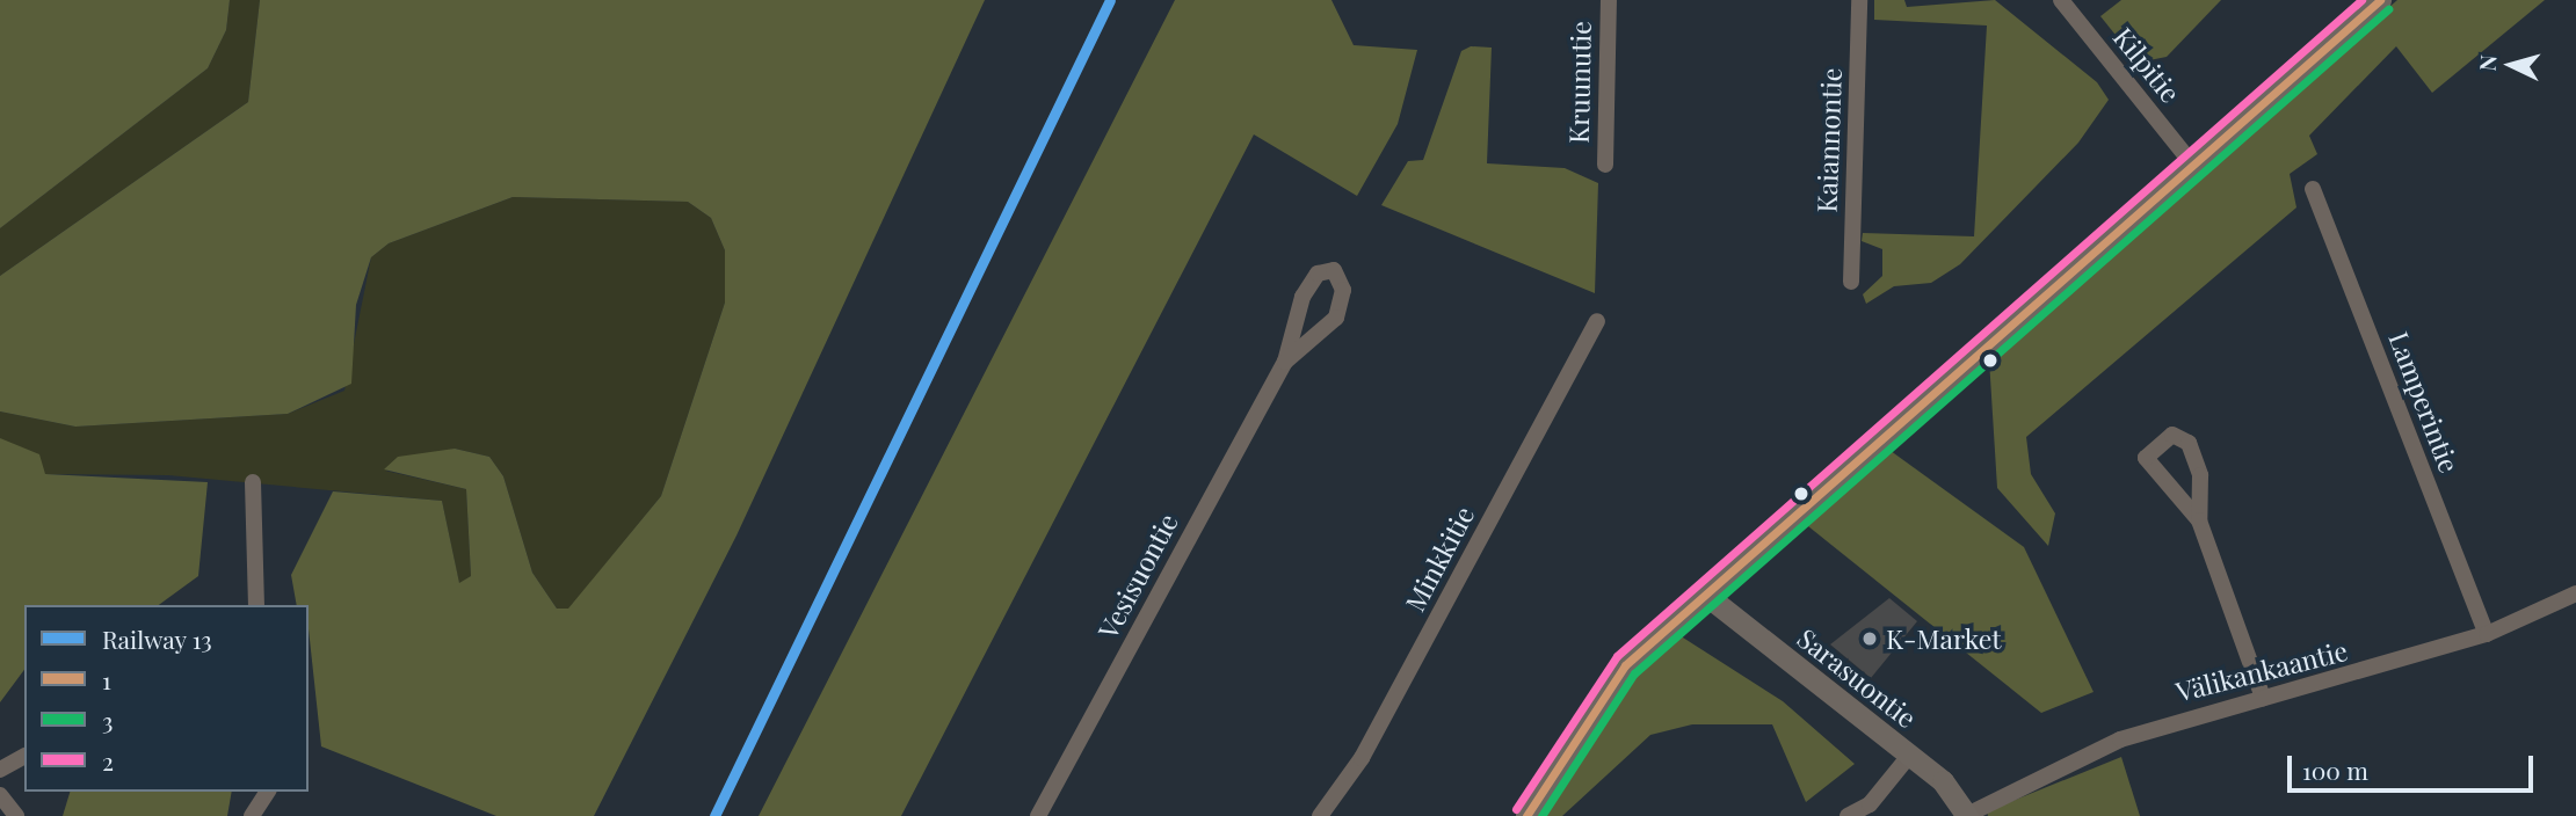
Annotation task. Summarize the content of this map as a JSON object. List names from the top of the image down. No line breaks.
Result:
{"streets":{"main road":["Sarasuontie"],"street":["Kilpitie","Kruunutie","Kaiannontie","Lamperintie","Minkkitie","Vesisuontie","Välikankaantie"]},"crossings":[["Lamperintie","Välikankaantie"],["Välikankaantie","Sarasuontie"]],"places":["K-Market"],"lines":["rail line 13","transit line 1","transit line 2","transit line 3"],"legend":["Railway 13","1","3","2"],"scale_bar":"100 m","north":"left"}
